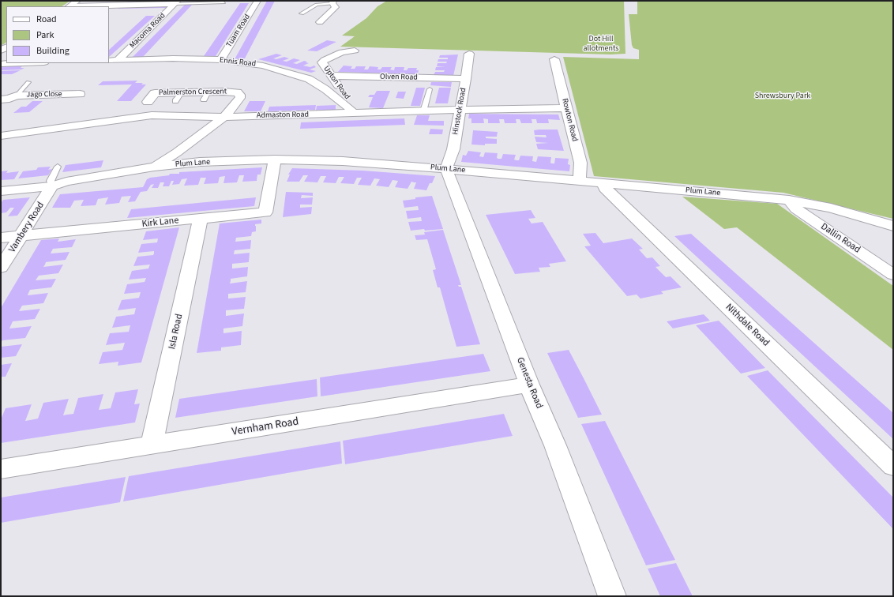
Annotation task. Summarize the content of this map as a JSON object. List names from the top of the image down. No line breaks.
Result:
{"streets":{"street":["Macoma Road","Tuam Road","Ennis Road","Olven Road","Upton Road","Palmerston Crescent","Jago Close","Hinstock Road","Admaston Road","Rowton Road","Plum Lane","Kirk Lane","Vambery Road","Dallin Road","Nithdale Road","Isla Road","Genesta Road","Vernham Road"]},"crossings":[["Macoma Road","Ennis Road"],["Tuam Road","Ennis Road"],["Ennis Road","Upton Road"],["Ennis Road","Admaston Road"],["Olven Road","Upton Road"],["Olven Road","Hinstock Road"],["Upton Road","Admaston Road"],["Palmerston Crescent","Admaston Road"],["Palmerston Crescent","Plum Lane"],["Hinstock Road","Admaston Road"],["Hinstock Road","Plum Lane"],["Hinstock Road","Genesta Road"],["Admaston Road","Rowton Road"],["Rowton Road","Plum Lane"],["Plum Lane","Kirk Lane"],["Plum Lane","Vambery Road"],["Plum Lane","Dallin Road"],["Plum Lane","Nithdale Road"],["Plum Lane","Genesta Road"],["Kirk Lane","Vambery Road"],["Kirk Lane","Isla Road"],["Isla Road","Vernham Road"],["Genesta Road","Vernham Road"]],"parks":["Dot Hill allotments","Shrewsbury Park"],"legend":["Road","Park","Building"]}
